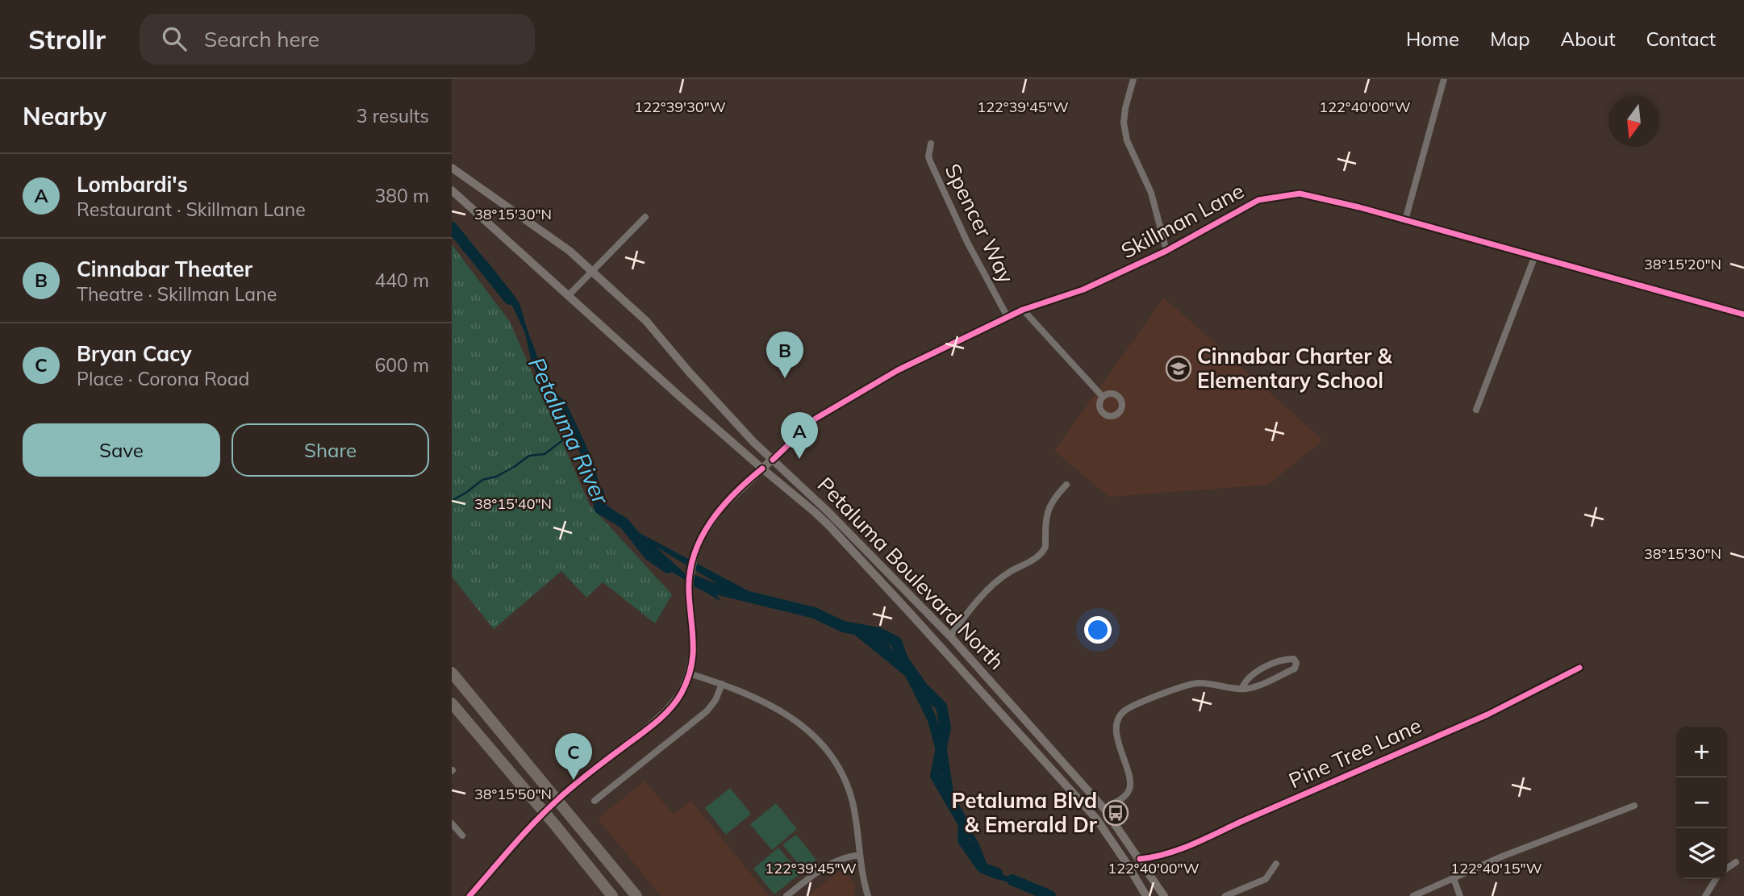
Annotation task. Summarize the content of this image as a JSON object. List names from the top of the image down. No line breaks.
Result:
{"streets":{"main road":["Skillman Lane","Petaluma Boulevard North"],"street":["Spencer Way","Pine Tree Lane"]},"crossings":[["Skillman Lane","Spencer Way"],["Skillman Lane","Petaluma Boulevard North"],["Petaluma Boulevard North","Pine Tree Lane"]],"water":["Petaluma River"],"places":{"school or university":["Cinnabar Charter & Elementary School"],"bus stop":["Petaluma Blvd & Emerald Dr"]},"north":"bottom","page":{"header":"Strollr","search":"Search here","nav":["Home","Map","About","Contact"],"heading":["Nearby","3 results"],"list":[{"mark":"A","name":"Lombardi's","note":"Restaurant · Skillman Lane","value":"380 m"},{"mark":"B","name":"Cinnabar Theater","note":"Theatre · Skillman Lane","value":"440 m"},{"mark":"C","name":"Bryan Cacy","note":"Place · Corona Road","value":"600 m"}],"pins":["B","A","C"],"buttons":["Save","Share"],"map_buttons":["+","−"]},"coordinates":["122°39'30\"W","122°39'45\"W","122°40'00\"W","38°15'30\"N","38°15'20\"N","38°15'40\"N","38°15'50\"N","122°40'15\"W"]}
